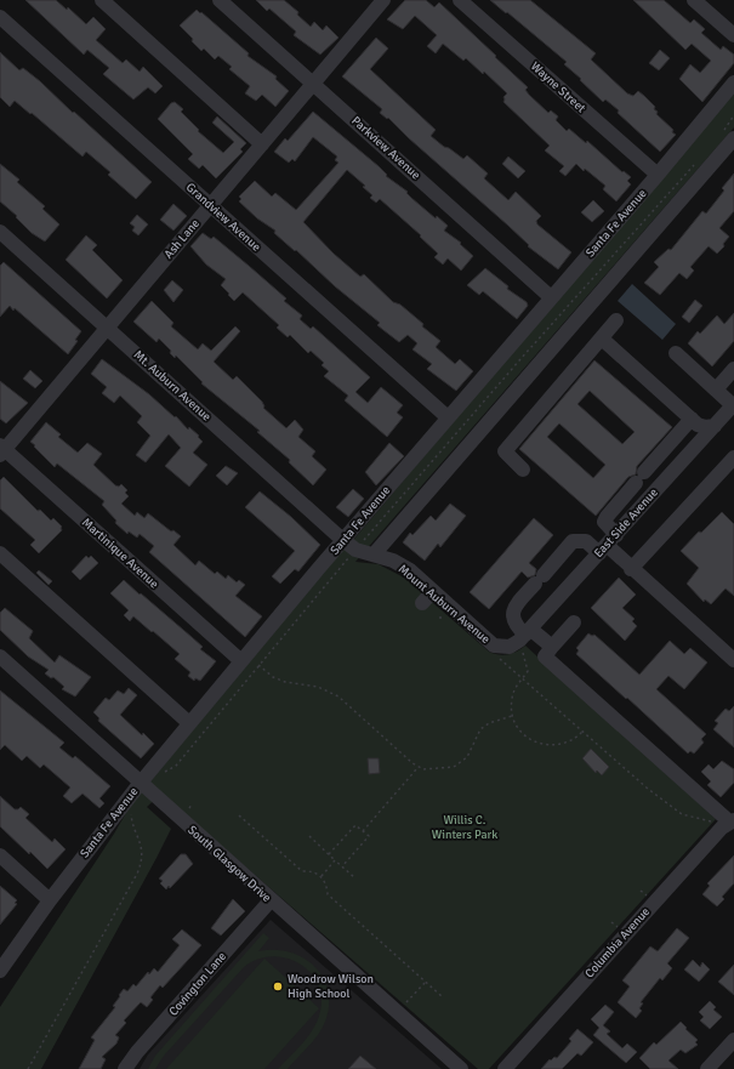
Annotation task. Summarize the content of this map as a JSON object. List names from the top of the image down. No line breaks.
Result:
{"streets":{"street":["Wayne Street","Parkview Avenue","Grandview Avenue","Santa Fe Avenue","Ash Lane","Mt. Auburn Avenue","East Side Avenue","Martinique Avenue","Mount Auburn Avenue","South Glasgow Drive","Columbia Avenue","Covington Lane"]},"crossings":[["Wayne Street","Santa Fe Avenue"],["Parkview Avenue","Santa Fe Avenue"],["Parkview Avenue","Ash Lane"],["Grandview Avenue","Santa Fe Avenue"],["Grandview Avenue","Ash Lane"],["Santa Fe Avenue","Mt. Auburn Avenue"],["Santa Fe Avenue","Martinique Avenue"],["Santa Fe Avenue","Mount Auburn Avenue"],["Santa Fe Avenue","South Glasgow Drive"],["Ash Lane","Mt. Auburn Avenue"],["Ash Lane","Martinique Avenue"],["Mt. Auburn Avenue","Mount Auburn Avenue"],["East Side Avenue","Mount Auburn Avenue"],["South Glasgow Drive","Covington Lane"]],"parks":["Willis C. Winters Park"],"places":["Woodrow Wilson High School"]}
